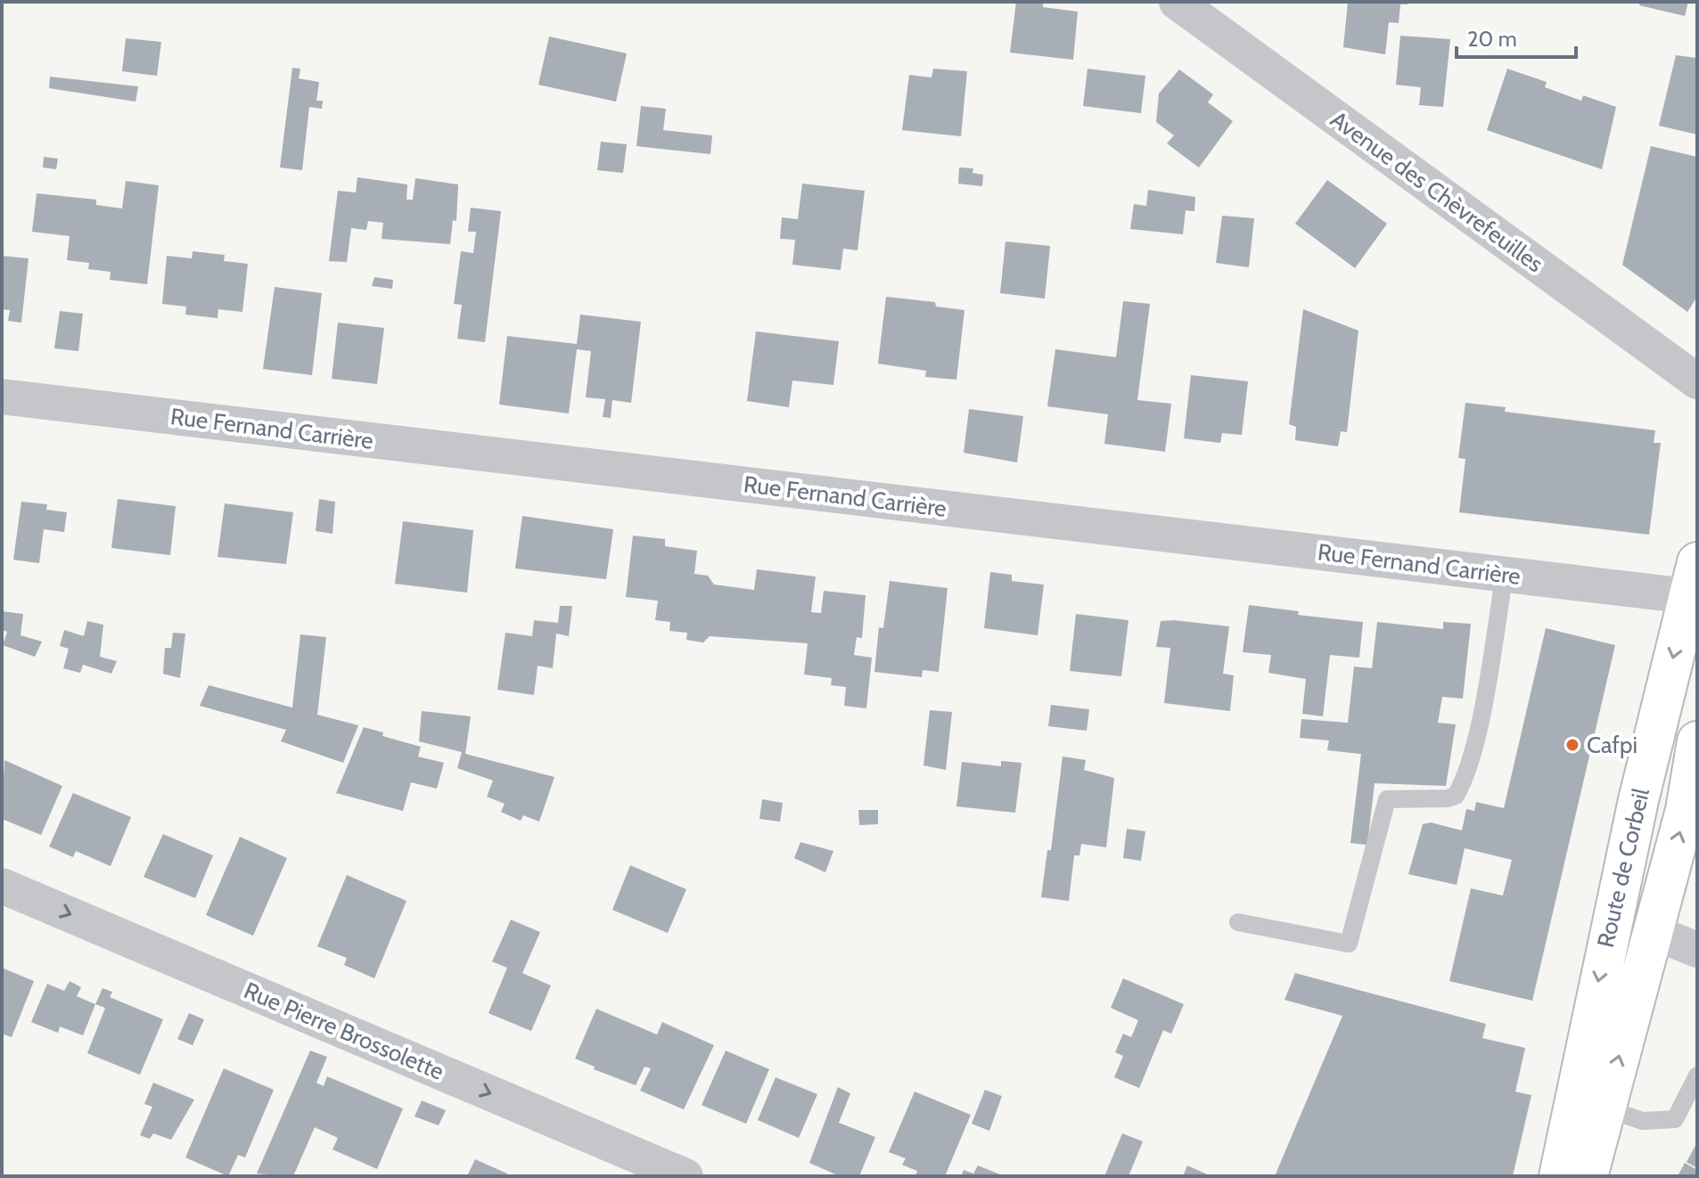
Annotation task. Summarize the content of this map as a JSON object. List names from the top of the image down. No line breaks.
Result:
{"streets":{"main road":["Route de Corbeil"],"street":["Avenue des Chèvrefeuilles","Rue Fernand Carrière","Rue Pierre Brossolette"]},"crossings":[["Rue Fernand Carrière","Route de Corbeil"]],"one_way":["Rue Pierre Brossolette"],"places":["Cafpi"],"scale_bar":"20 m"}
